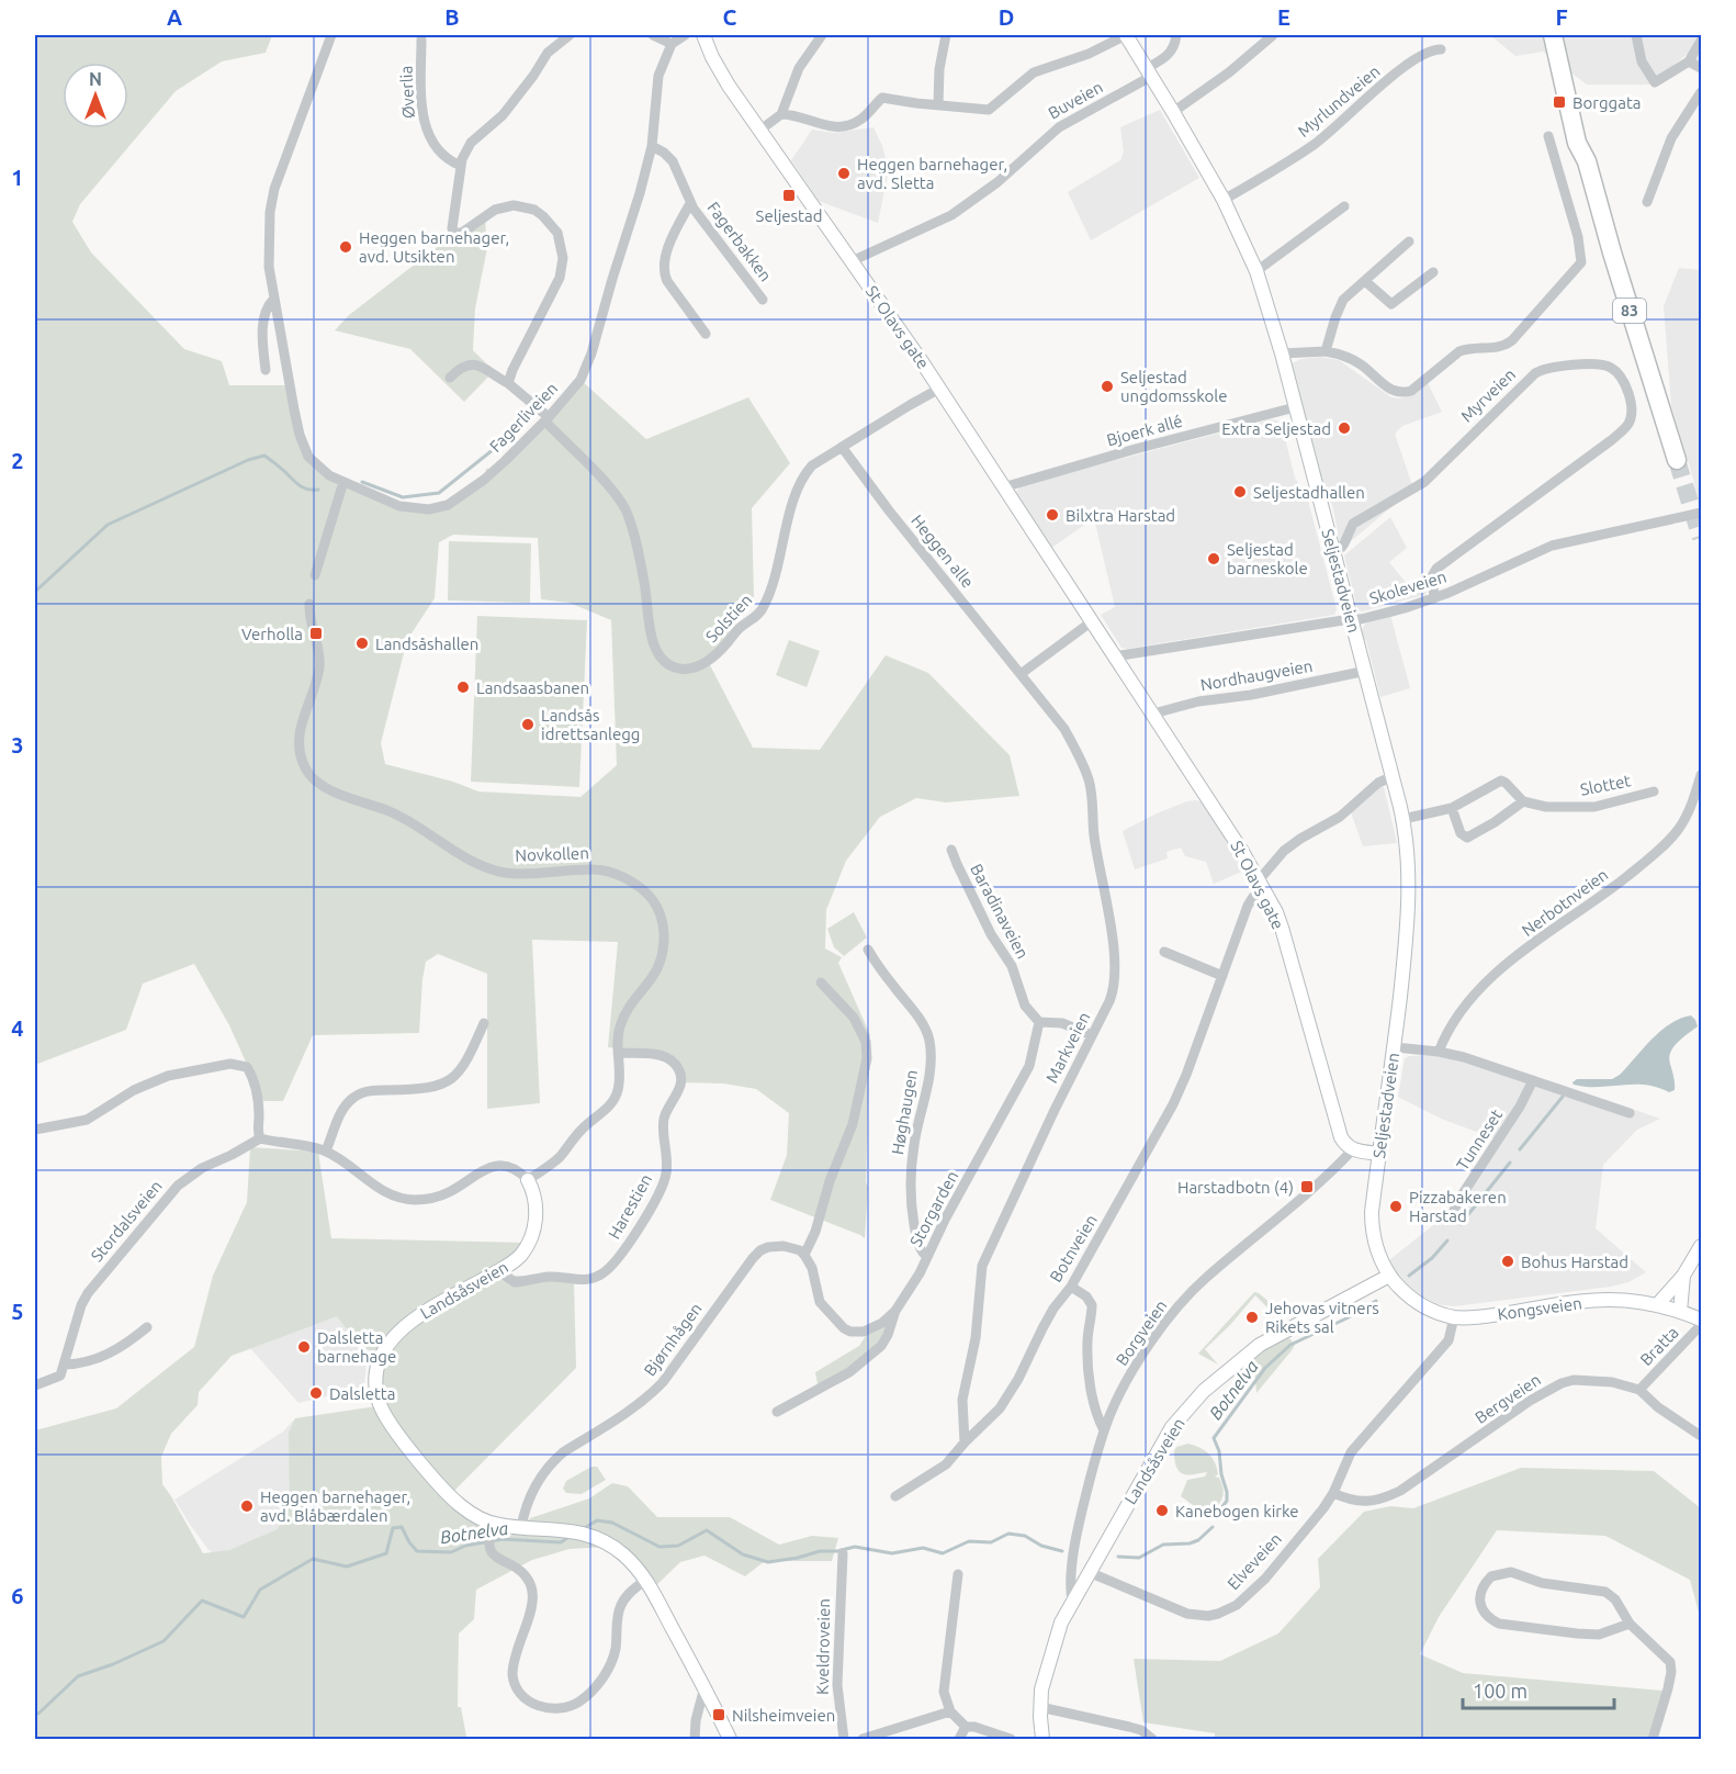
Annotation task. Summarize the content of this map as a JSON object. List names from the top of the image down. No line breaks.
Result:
{"streets":{"highway":["83"],"street":["Øverlia","Buveien","Myrlundveien","Fagerbakken","St Olavs gate","Myrveien","Fagerliveien","Bjoerk allé","Heggen alle","Seljestadveien","Skoleveien","Solstien","Nordhaugveien","Slottet","Novkollen","Nerbotnveien","Baradinaveien","Markveien","Høghaugen","Tunneset","Harestien","Storgarden","Stordalsveien","Botnveien","Landsåsveien","Kongsveien","Borgveien","Bjørnhågen","Bratta","Bergveien","Elveveien","Kveldroveien"]},"crossings":[["Buveien","St Olavs gate"],["Buveien","Seljestadveien"],["Myrlundveien","Seljestadveien"],["Fagerbakken","Fagerliveien"],["St Olavs gate","Bjoerk allé"],["St Olavs gate","Skoleveien"],["St Olavs gate","Solstien"],["St Olavs gate","Nordhaugveien"],["St Olavs gate","Botnveien"],["St Olavs gate","Borgveien"],["Myrveien","Seljestadveien"],["Myrveien","Skoleveien"],["Fagerliveien","Solstien"],["Bjoerk allé","Seljestadveien"],["Heggen alle","Solstien"],["Heggen alle","Markveien"],["Seljestadveien","Skoleveien"],["Seljestadveien","Nordhaugveien"],["Seljestadveien","Slottet"],["Seljestadveien","Botnveien"],["Seljestadveien","Landsåsveien"],["Seljestadveien","Kongsveien"],["Novkollen","Harestien"],["Novkollen","Landsåsveien"],["Baradinaveien","Storgarden"],["Markveien","Botnveien"],["Høghaugen","Storgarden"],["Harestien","Landsåsveien"],["Landsåsveien","Kongsveien"],["Landsåsveien","Borgveien"],["Landsåsveien","Bjørnhågen"],["Landsåsveien","Elveveien"],["Kongsveien","Bratta"],["Kongsveien","Elveveien"],["Bratta","Bergveien"],["Bergveien","Elveveien"]],"water":["Botnelva"],"places":{"transit":["Borggata","Seljestad","Verholla","Harstadbotn (4)","Nilsheimveien"],"other":["Heggen barnehager, avd. Sletta","Heggen barnehager, avd. Utsikten","Seljestad ungdomsskole","Extra Seljestad","Seljestadhallen","Bilxtra Harstad","Seljestad barneskole","Landsåshallen","Landsaasbanen","Landsås idrettsanlegg","Pizzabakeren Harstad","Bohus Harstad","Jehovas vitners Rikets sal","Dalsletta barnehage","Dalsletta","Heggen barnehager, avd. Blåbærdalen","Kanebogen kirke"]},"scale_bar":"100 m","north":"top","grid":{"columns":["A","B","C","D","E","F"],"rows":["1","2","3","4","5","6"]}}
